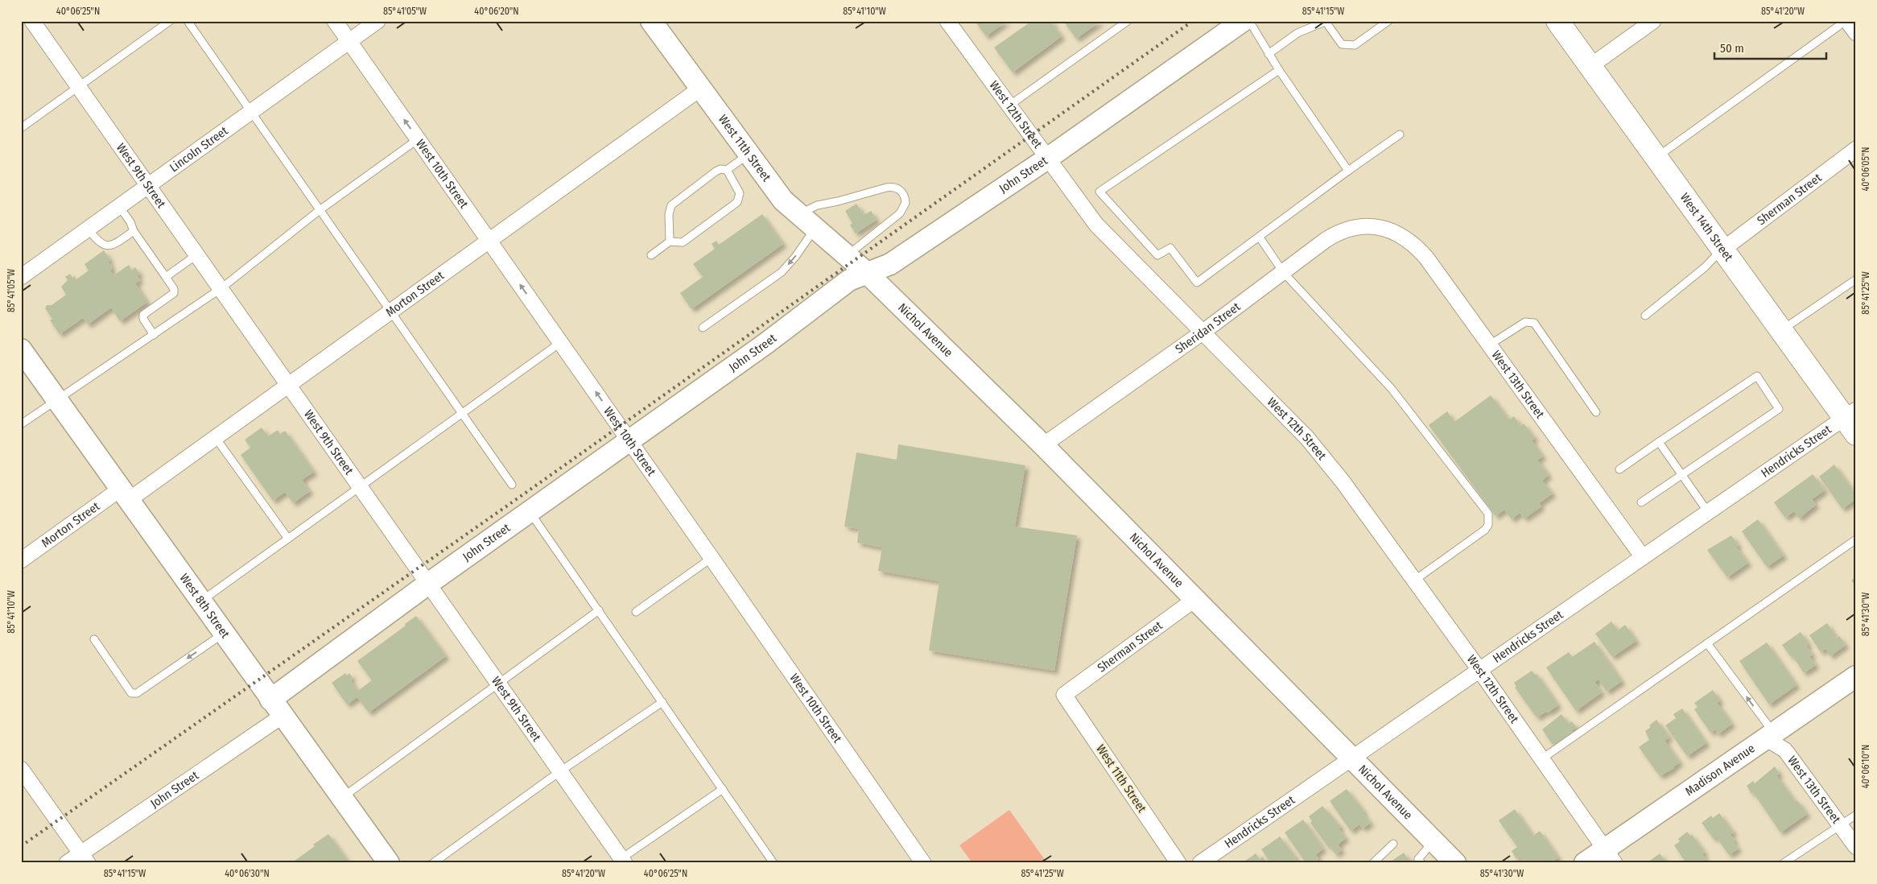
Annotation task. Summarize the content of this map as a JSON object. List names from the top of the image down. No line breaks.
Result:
{"streets":{"main road":["West 14th Street"],"street":["West 12th Street","West 11th Street","Lincoln Street","West 10th Street","John Street","West 9th Street","Sherman Street","Morton Street","Sheridan Street","Nichol Avenue","West 13th Street","Hendricks Street","West 8th Street","Madison Avenue"]},"crossings":[["West 12th Street","John Street"],["West 12th Street","Sheridan Street"],["West 12th Street","Hendricks Street"],["West 12th Street","Madison Avenue"],["West 11th Street","John Street"],["West 11th Street","Sherman Street"],["West 11th Street","Morton Street"],["West 11th Street","Nichol Avenue"],["Lincoln Street","West 10th Street"],["Lincoln Street","West 9th Street"],["West 10th Street","John Street"],["West 10th Street","Morton Street"],["John Street","West 9th Street"],["John Street","Nichol Avenue"],["John Street","West 8th Street"],["West 9th Street","Morton Street"],["Sherman Street","West 14th Street"],["Sherman Street","Nichol Avenue"],["West 14th Street","Hendricks Street"],["Morton Street","West 8th Street"],["Sheridan Street","Nichol Avenue"],["Sheridan Street","West 13th Street"],["Nichol Avenue","Hendricks Street"],["West 13th Street","Hendricks Street"],["West 13th Street","Madison Avenue"]],"one_way":["West 10th Street"],"scale_bar":"50 m","coordinates":["40°06'25\"N","85°41'05\"W","40°06'20\"N","85°41'10\"W","85°41'15\"W","85°41'20\"W","40°06'05\"N","85°41'25\"W","85°41'30\"W","40°06'10\"N","40°06'30\"N"]}
